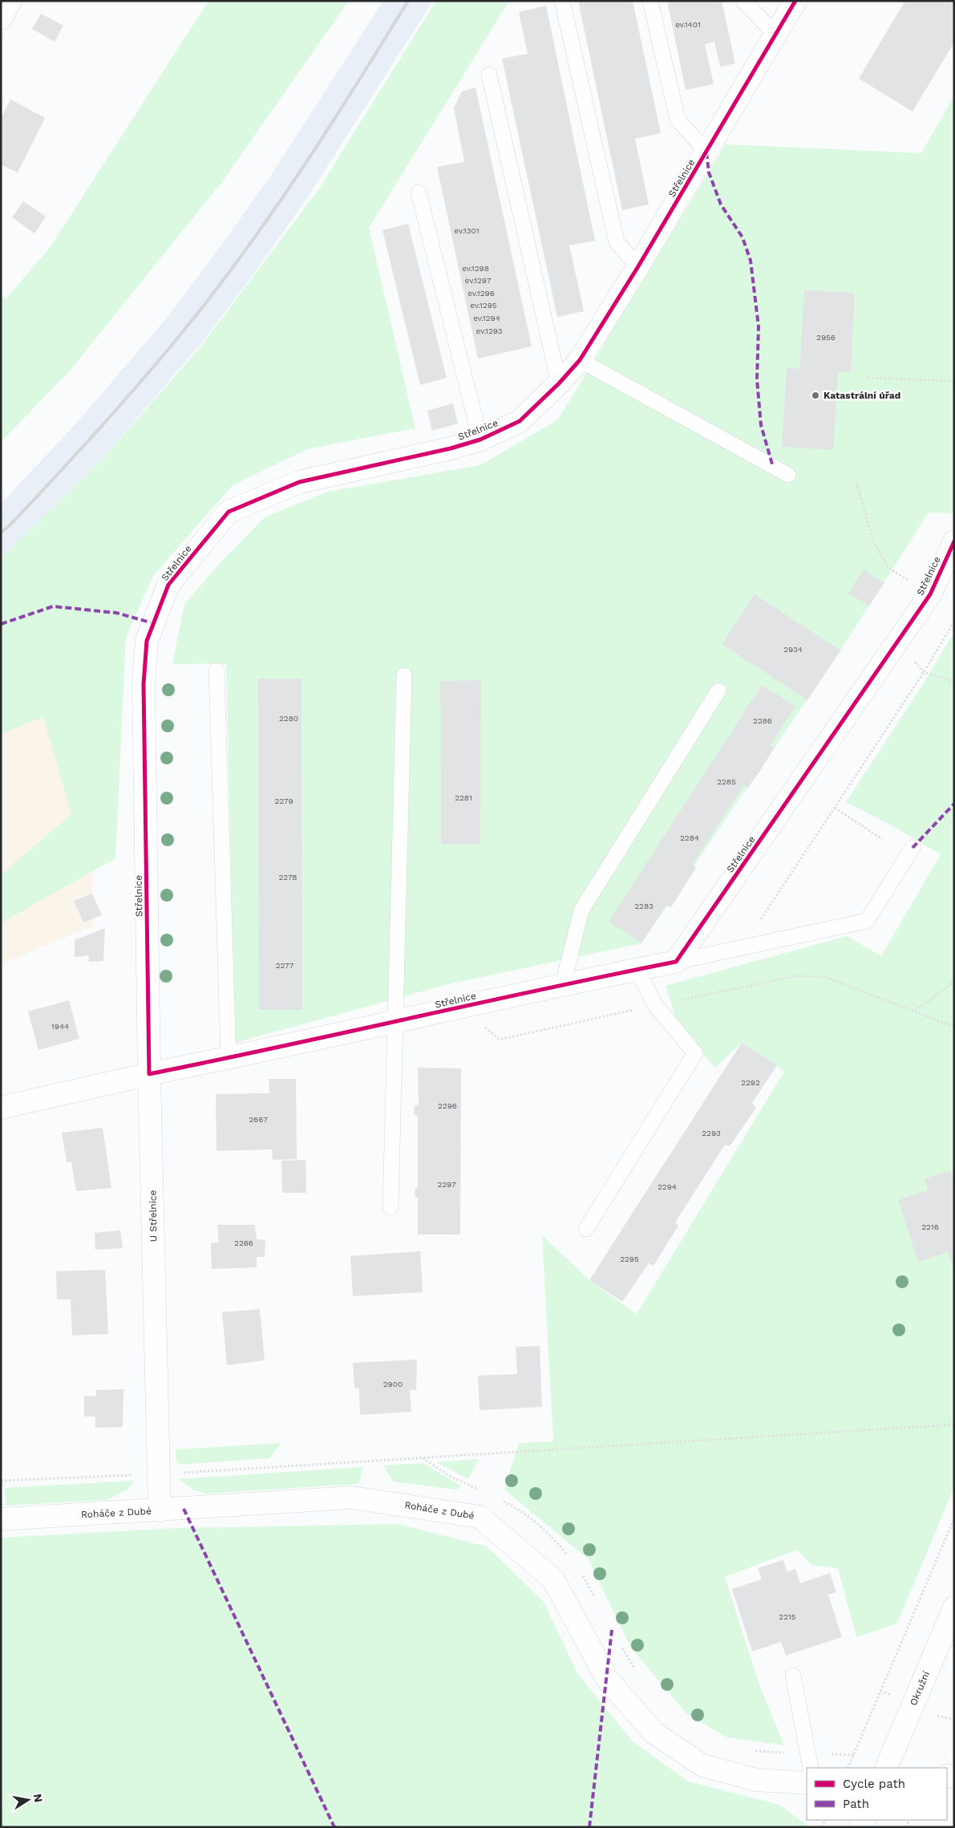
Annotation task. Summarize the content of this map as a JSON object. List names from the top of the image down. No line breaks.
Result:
{"streets":{"street":["Střelnice","U Střelnice","Roháče z Dubé","Okružní"]},"crossings":[["Střelnice","U Střelnice"],["U Střelnice","Roháče z Dubé"]],"places":["Katastrální úřad"],"house_numbers":["ev.1401","ev.1301","ev.1298","ev.1297","ev.1296","ev.1295","ev.1294","ev.1293","2956","2934","2280","2286","2285","2281","2279","2284","2278","2283","2277","1944","2292","2296","2667","2293","2297","2294","2216","2266","2295","2900","2215"],"legend":["Cycle path","Path"],"north":"right"}
